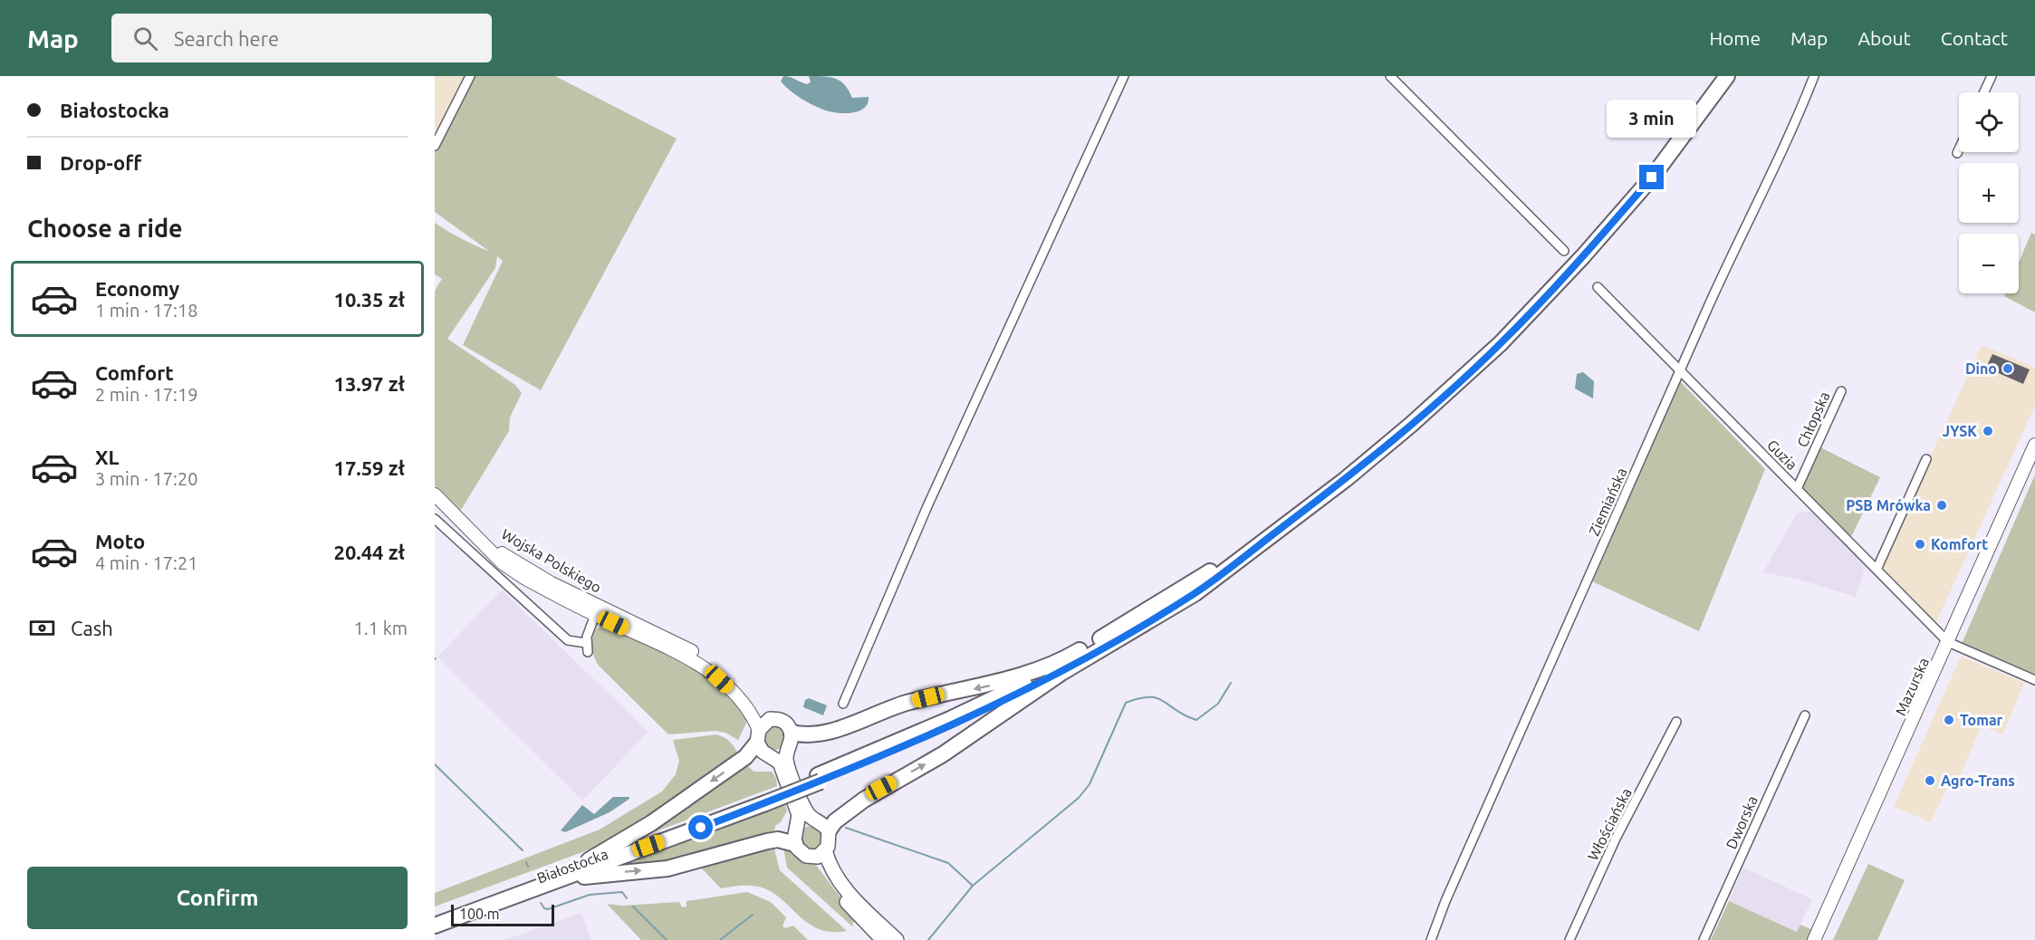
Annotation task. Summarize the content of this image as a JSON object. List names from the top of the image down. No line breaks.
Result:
{"streets":{"highway":["Białostocka"],"main road":["Wojska Polskiego","Mazurska"],"street":["Chłopska","Guzia","Ziemiańska","Dworska","Włościańska"]},"crossings":[["Chłopska","Guzia"],["Guzia","Ziemiańska"],["Guzia","Mazurska"]],"places":["Dino","JYSK","PSB Mrówka","Komfort","Tomar","Agro-Trans"],"scale_bar":"100 m","page":{"header":"Map","search":"Search here","nav":["Home","Map","About","Contact"],"banner":["Białostocka","Drop-off"],"map_buttons":["+","−"],"bubble":"3 min","heading":"Choose a ride","list":[{"name":"Economy","note":"1 min · 17:18","value":"10.35 zł"},{"name":"Comfort","note":"2 min · 17:19","value":"13.97 zł"},{"name":"XL","note":"3 min · 17:20","value":"17.59 zł"},{"name":"Moto","note":"4 min · 17:21","value":"20.44 zł"}],"pay":["Cash","1.1 km"],"buttons":"Confirm","scale":"100 m"}}
